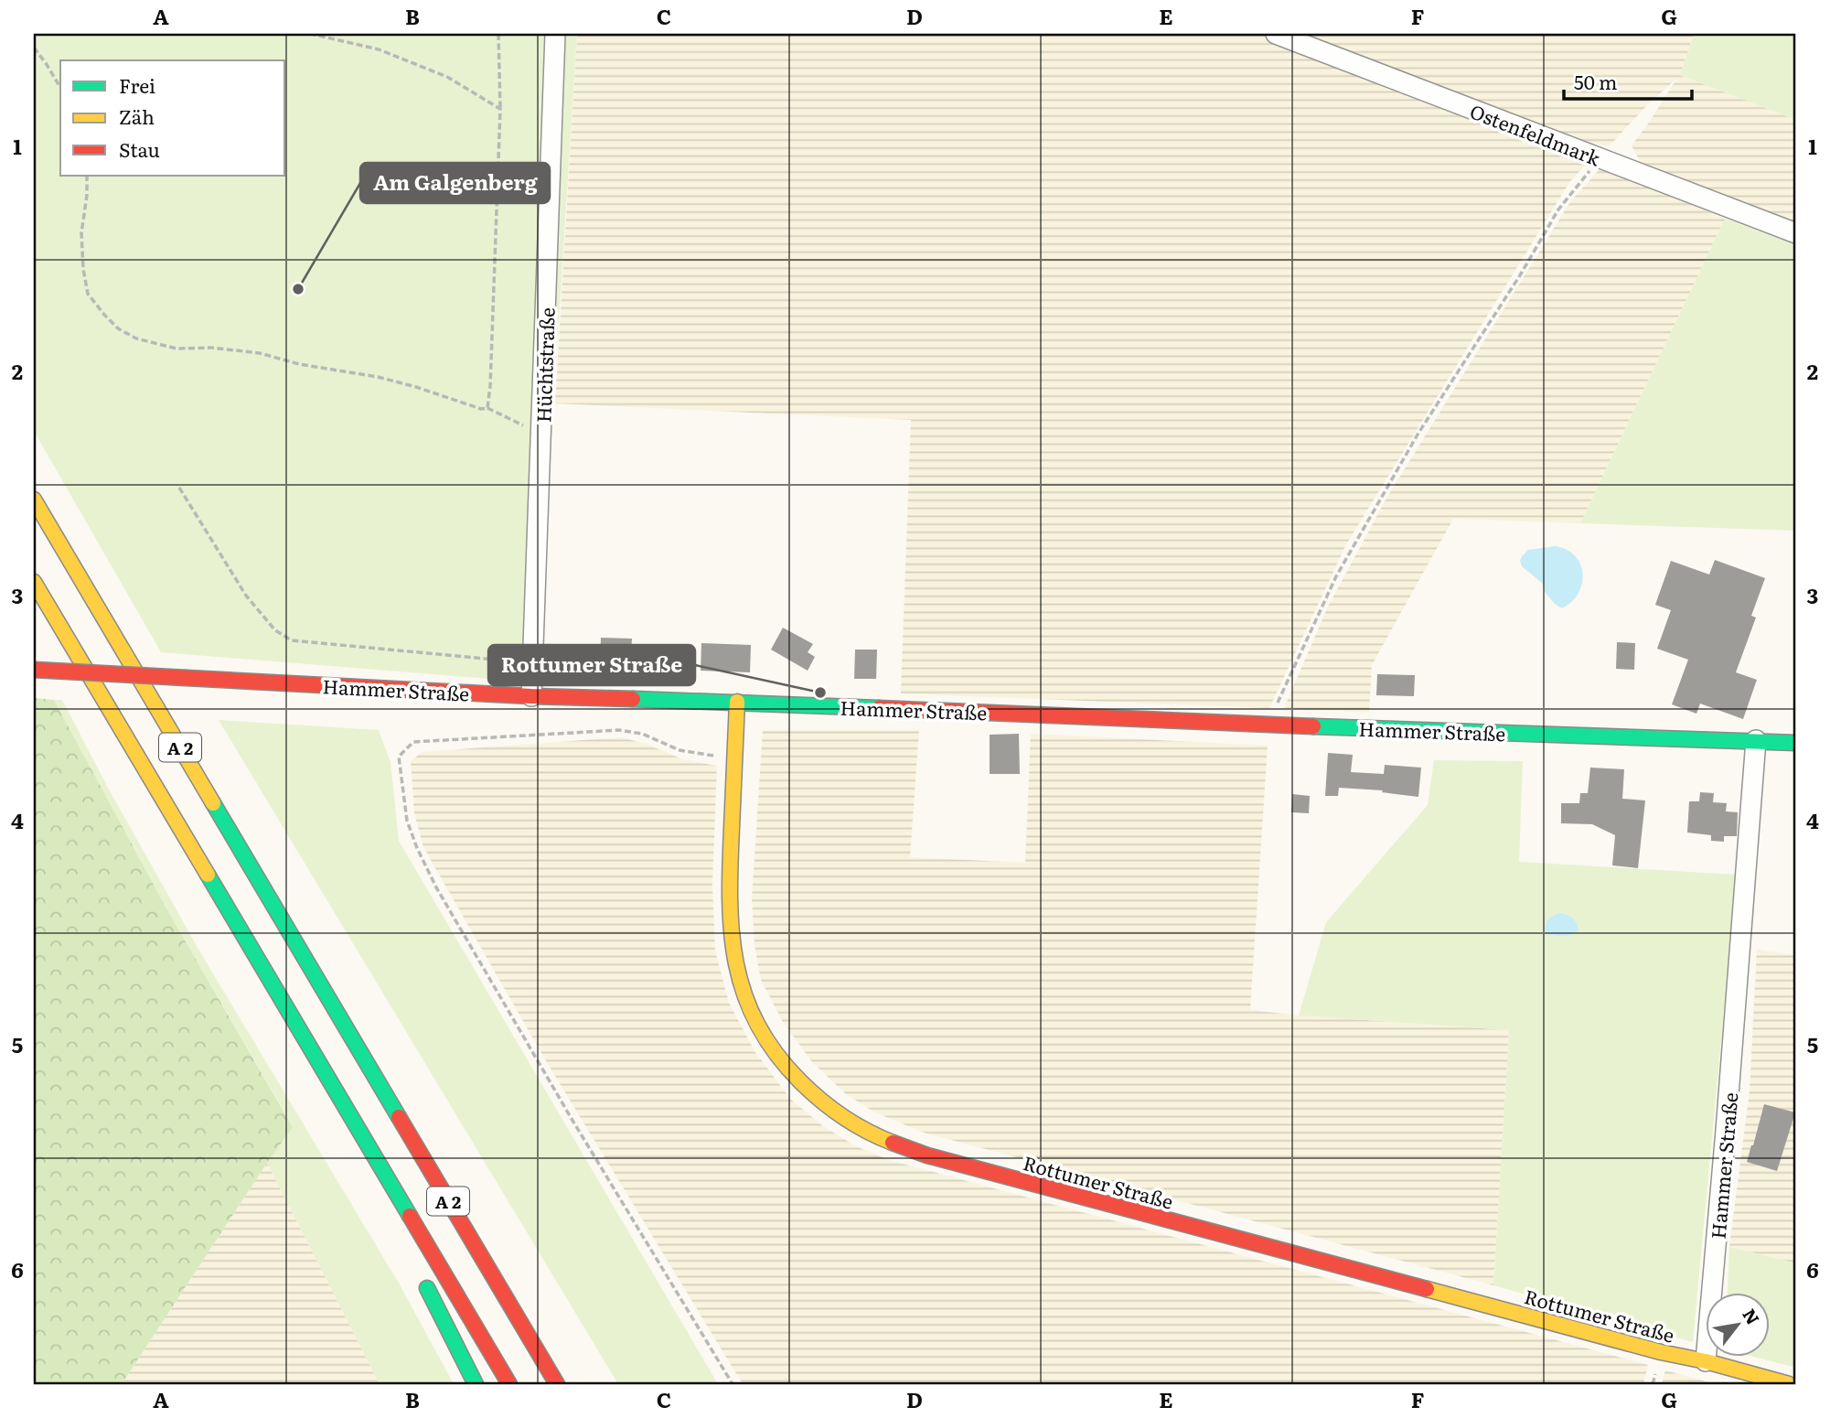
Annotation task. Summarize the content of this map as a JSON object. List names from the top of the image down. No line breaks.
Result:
{"streets":{"main road":["Hammer Straße","A 2","Rottumer Straße"],"street":["Ostenfeldmark","Hüchtstraße"]},"crossings":[["Hüchtstraße","Hammer Straße"],["Hammer Straße","Rottumer Straße"]],"places":["Am Galgenberg","Rottumer Straße"],"legend":["Frei","Zäh","Stau"],"scale_bar":"50 m","north":"top right","grid":{"columns":["A","B","C","D","E","F","G"],"rows":["1","2","3","4","5","6"]}}
